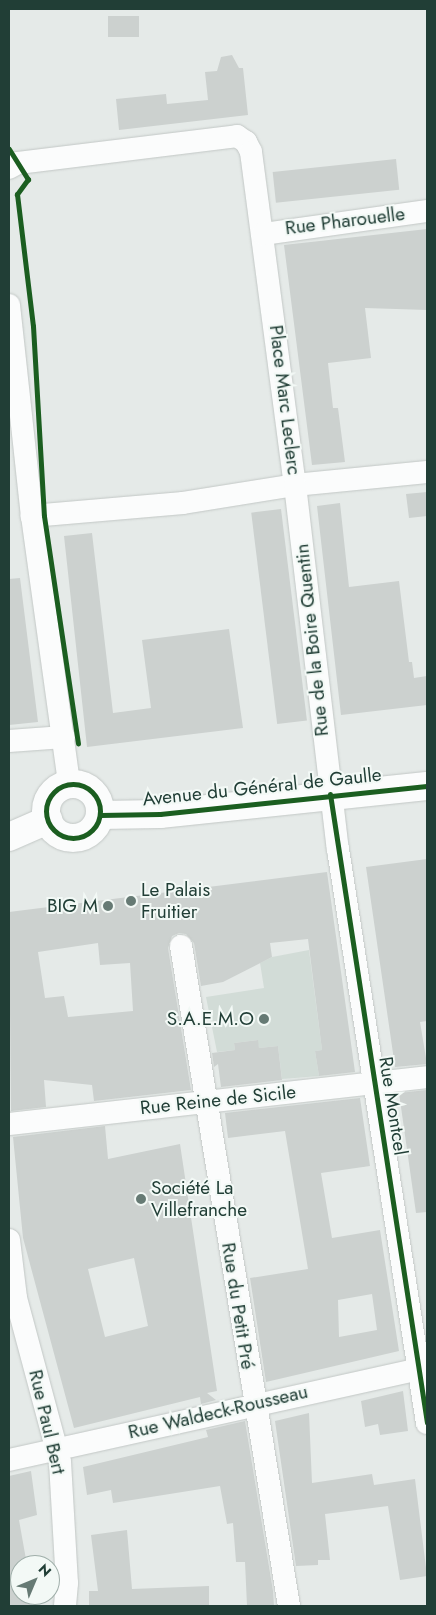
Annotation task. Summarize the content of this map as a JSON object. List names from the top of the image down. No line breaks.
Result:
{"streets":{"main road":["Avenue du Général de Gaulle"],"street":["Rue Pharouelle","Place Marc Leclerc","Rue de la Boire Quentin","Rue Reine de Sicile","Rue Montcel","Rue du Petit Pré","Rue Waldeck-Rousseau","Rue Paul Bert"]},"crossings":[["Rue Pharouelle","Place Marc Leclerc"],["Place Marc Leclerc","Rue de la Boire Quentin"],["Rue de la Boire Quentin","Avenue du Général de Gaulle"],["Rue de la Boire Quentin","Rue Montcel"],["Avenue du Général de Gaulle","Rue Montcel"],["Rue Reine de Sicile","Rue Montcel"],["Rue Reine de Sicile","Rue du Petit Pré"],["Rue Montcel","Rue Waldeck-Rousseau"],["Rue du Petit Pré","Rue Waldeck-Rousseau"],["Rue Waldeck-Rousseau","Rue Paul Bert"]],"places":["Le Palais Fruitier","BIG M","S.A.E.M.O","Société La Villefranche"],"north":"top right"}
